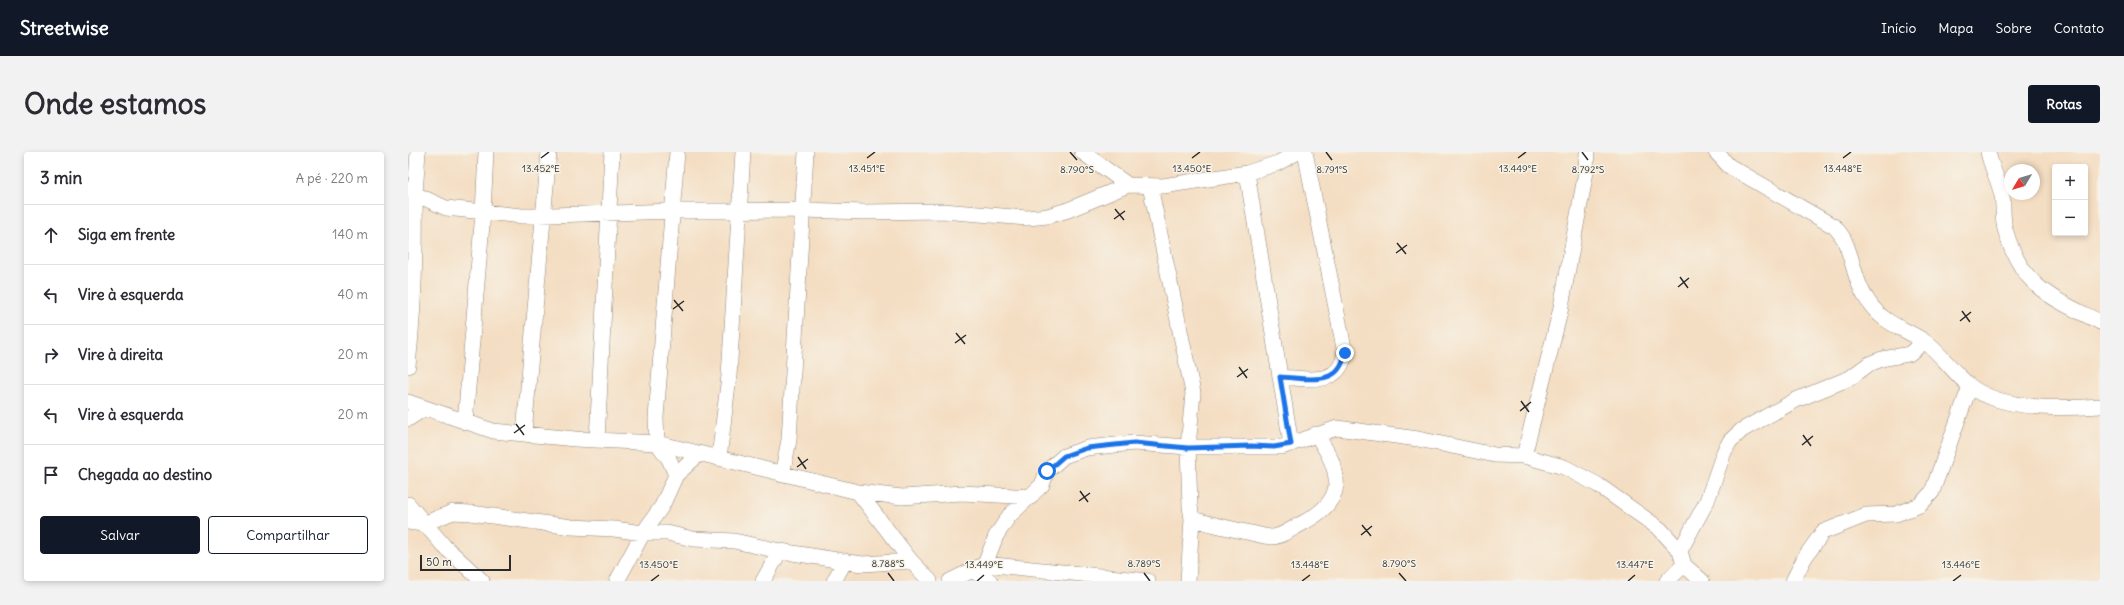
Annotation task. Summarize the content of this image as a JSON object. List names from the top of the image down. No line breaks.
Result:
{"scale_bar":"50 m","north":"bottom left","page":{"header":"Streetwise","nav":["Início","Mapa","Sobre","Contato"],"buttons":["Rotas",["Salvar","Compartilhar"]],"title":"Onde estamos","heading":["3 min","A pé · 220 m"],"map_buttons":["+","−"],"list":[["Siga em frente","140 m"],["Vire à esquerda","40 m"],["Vire à direita","20 m"],["Vire à esquerda","20 m"],"Chegada ao destino"],"scale":"50 m"},"coordinates":["13.452°E","13.451°E","13.450°E","13.448°E","13.449°E","8.790°S","8.791°S","8.792°S","8.788°S","8.789°S","13.447°E","13.446°E"]}
